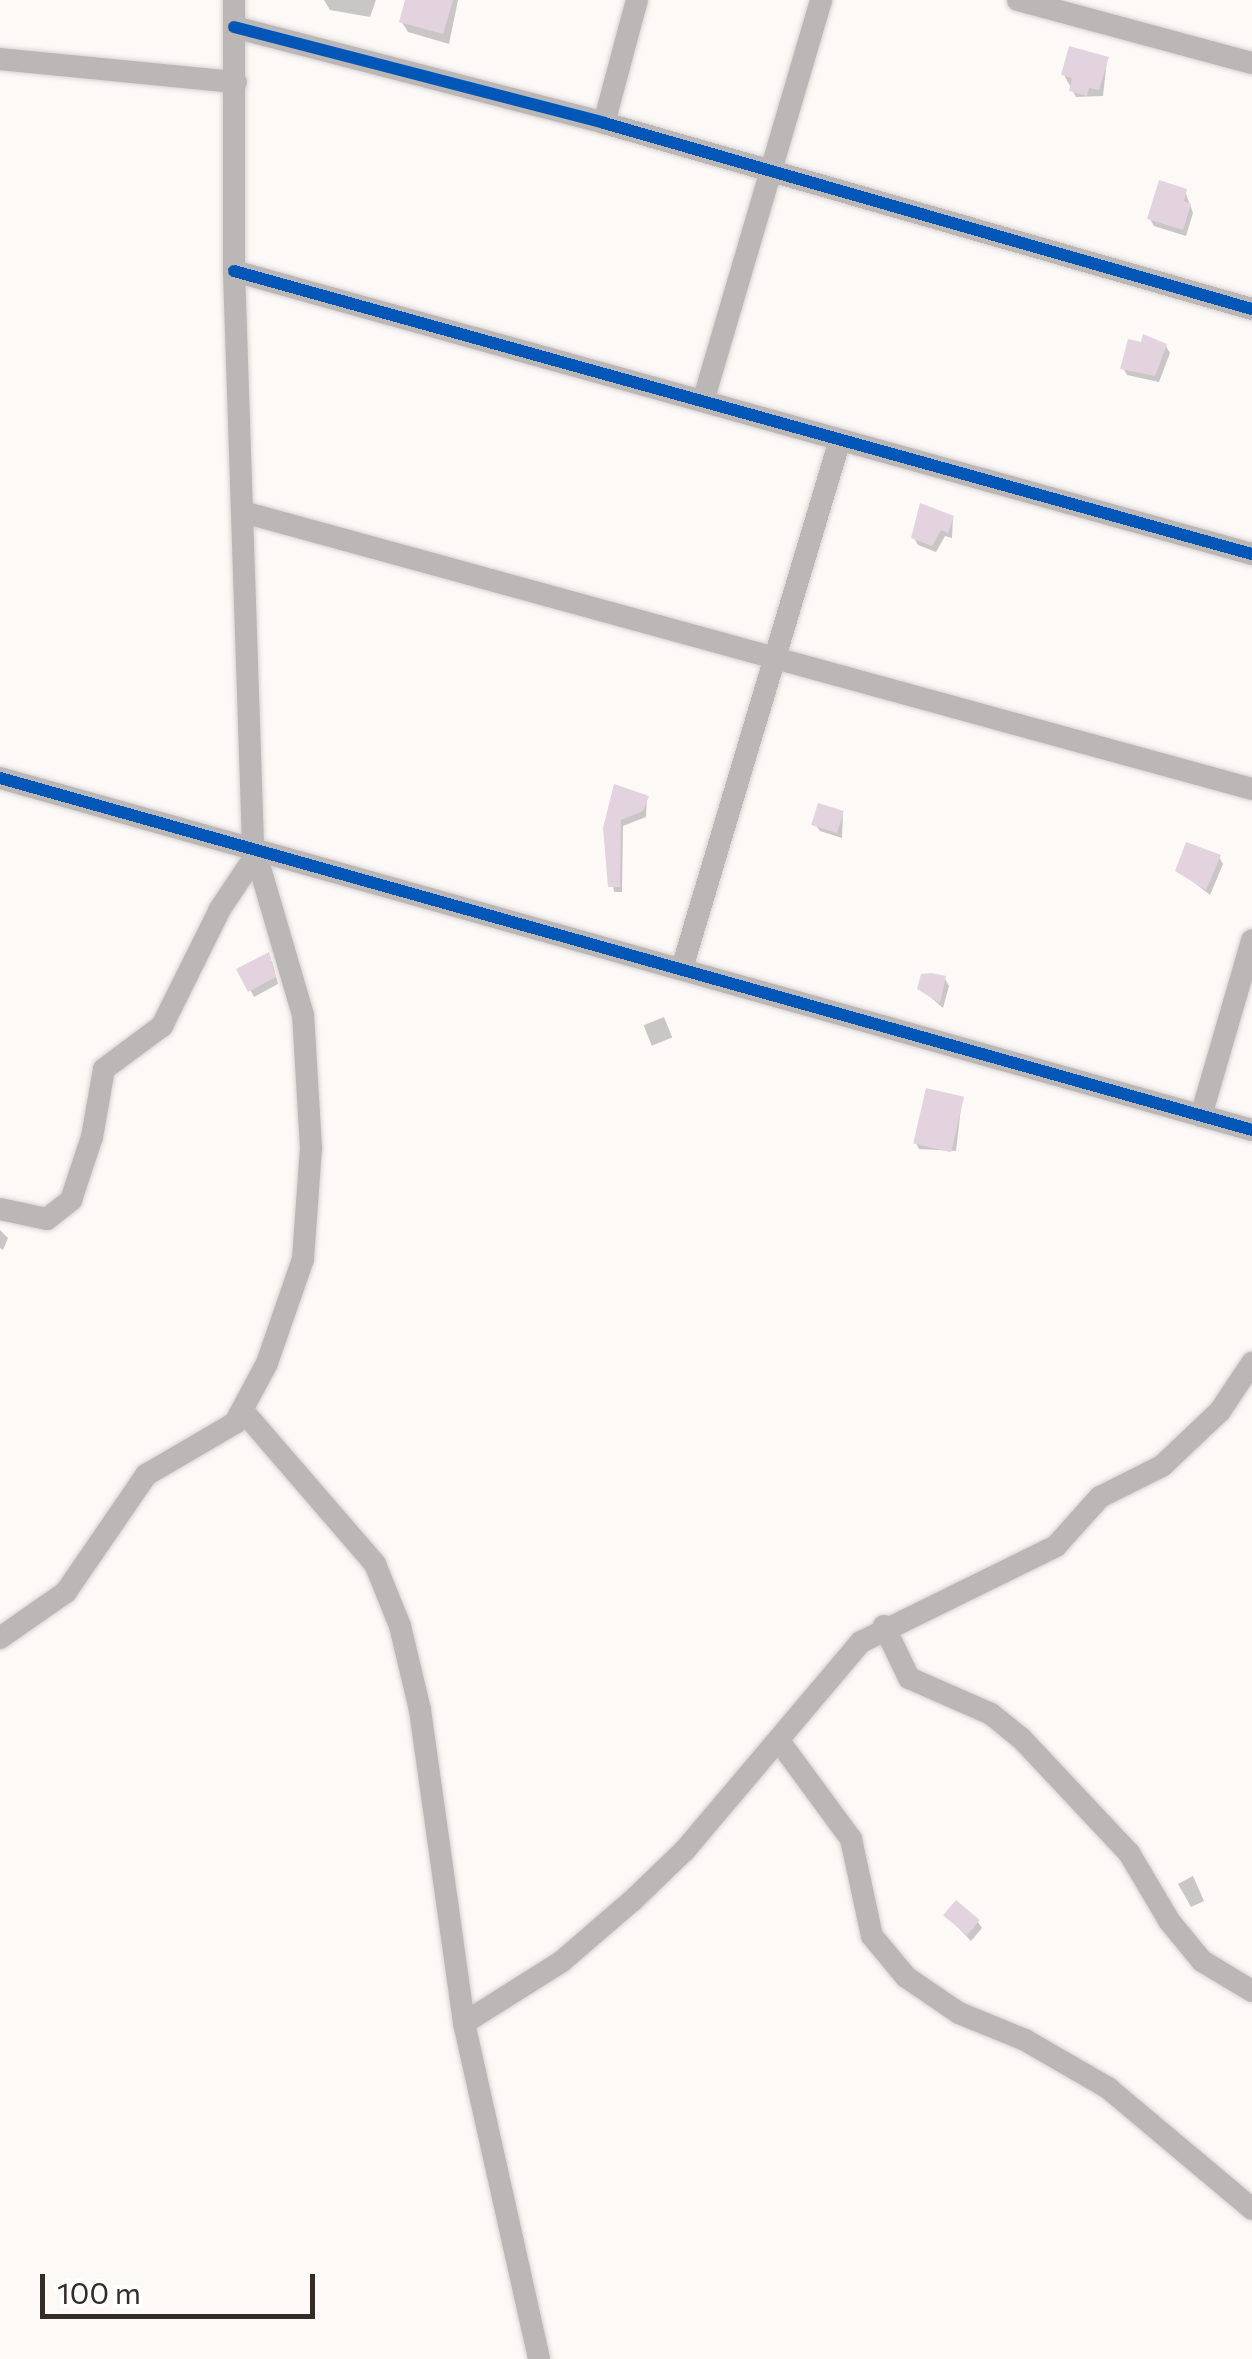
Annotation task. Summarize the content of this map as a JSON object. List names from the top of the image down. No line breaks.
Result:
{"scale_bar":"100 m"}
